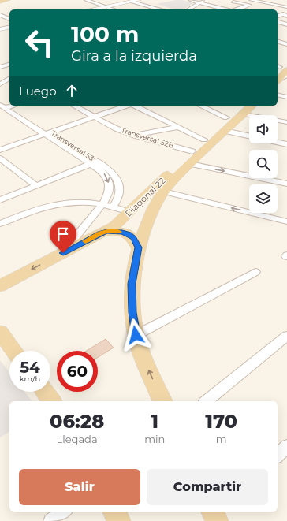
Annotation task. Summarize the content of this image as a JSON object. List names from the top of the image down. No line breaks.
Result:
{"streets":{"main road":["Diagonal 22"],"street":["Transversal 52B","Transversal 53"]},"crossings":[["Transversal 52B","Diagonal 22"],["Transversal 53","Diagonal 22"]],"page":{"turn":["100 m","Gira a la izquierda"],"then":"Luego","speed":"54 km/h","limit":"60","eta":["06:28","Llegada","1","min","170","m"],"buttons":["Salir","Compartir"]}}
